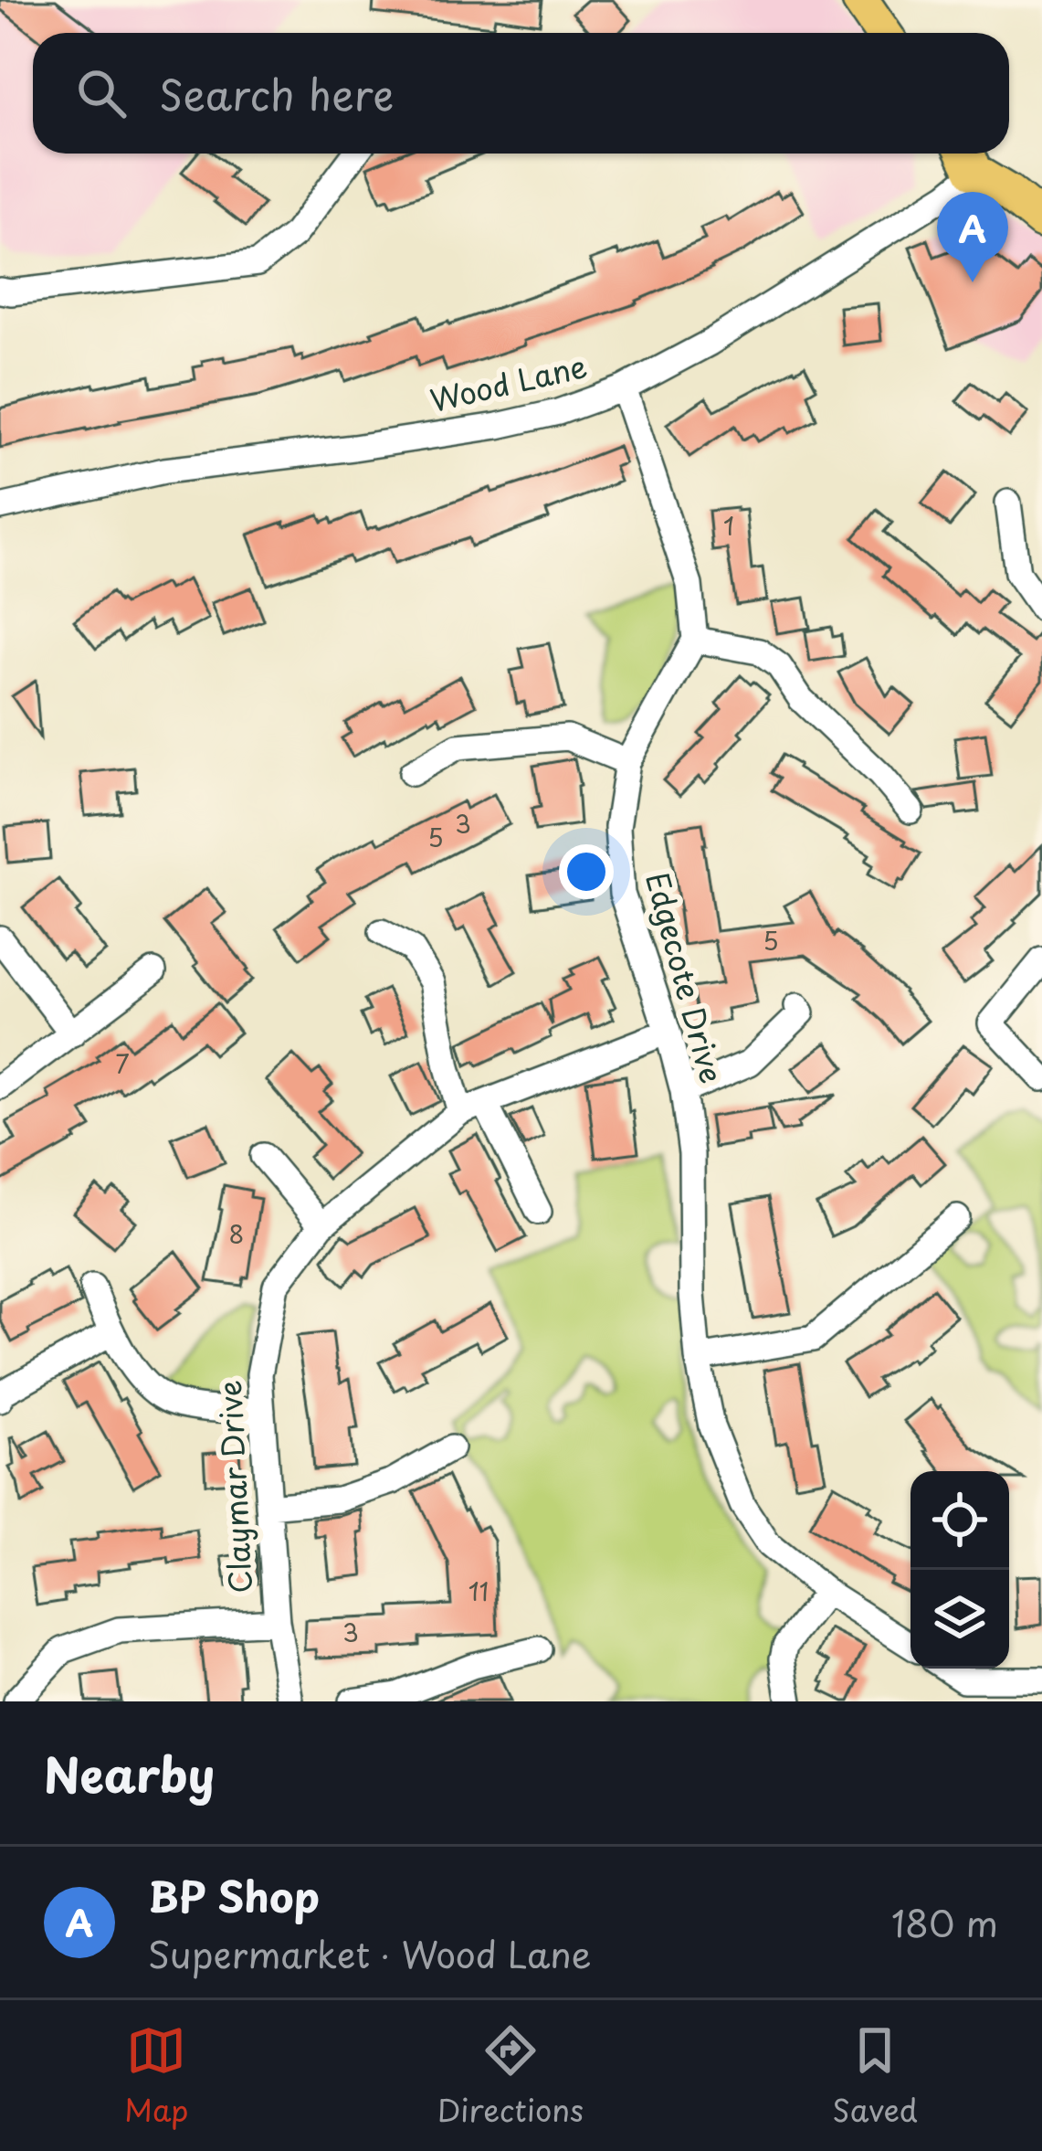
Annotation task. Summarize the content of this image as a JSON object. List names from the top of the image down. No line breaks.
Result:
{"streets":{"street":["Wood Lane","Edgecote Drive","Claymar Drive"]},"crossings":[["Edgecote Drive","Claymar Drive"]],"house_numbers":["1","3","5","5","7","8","11","3"],"page":{"search":"Search here","pins":"A","heading":"Nearby","list":[{"mark":"A","name":"BP Shop","note":"Supermarket · Wood Lane","value":"180 m"}],"nav":["Map","Directions","Saved"]}}
